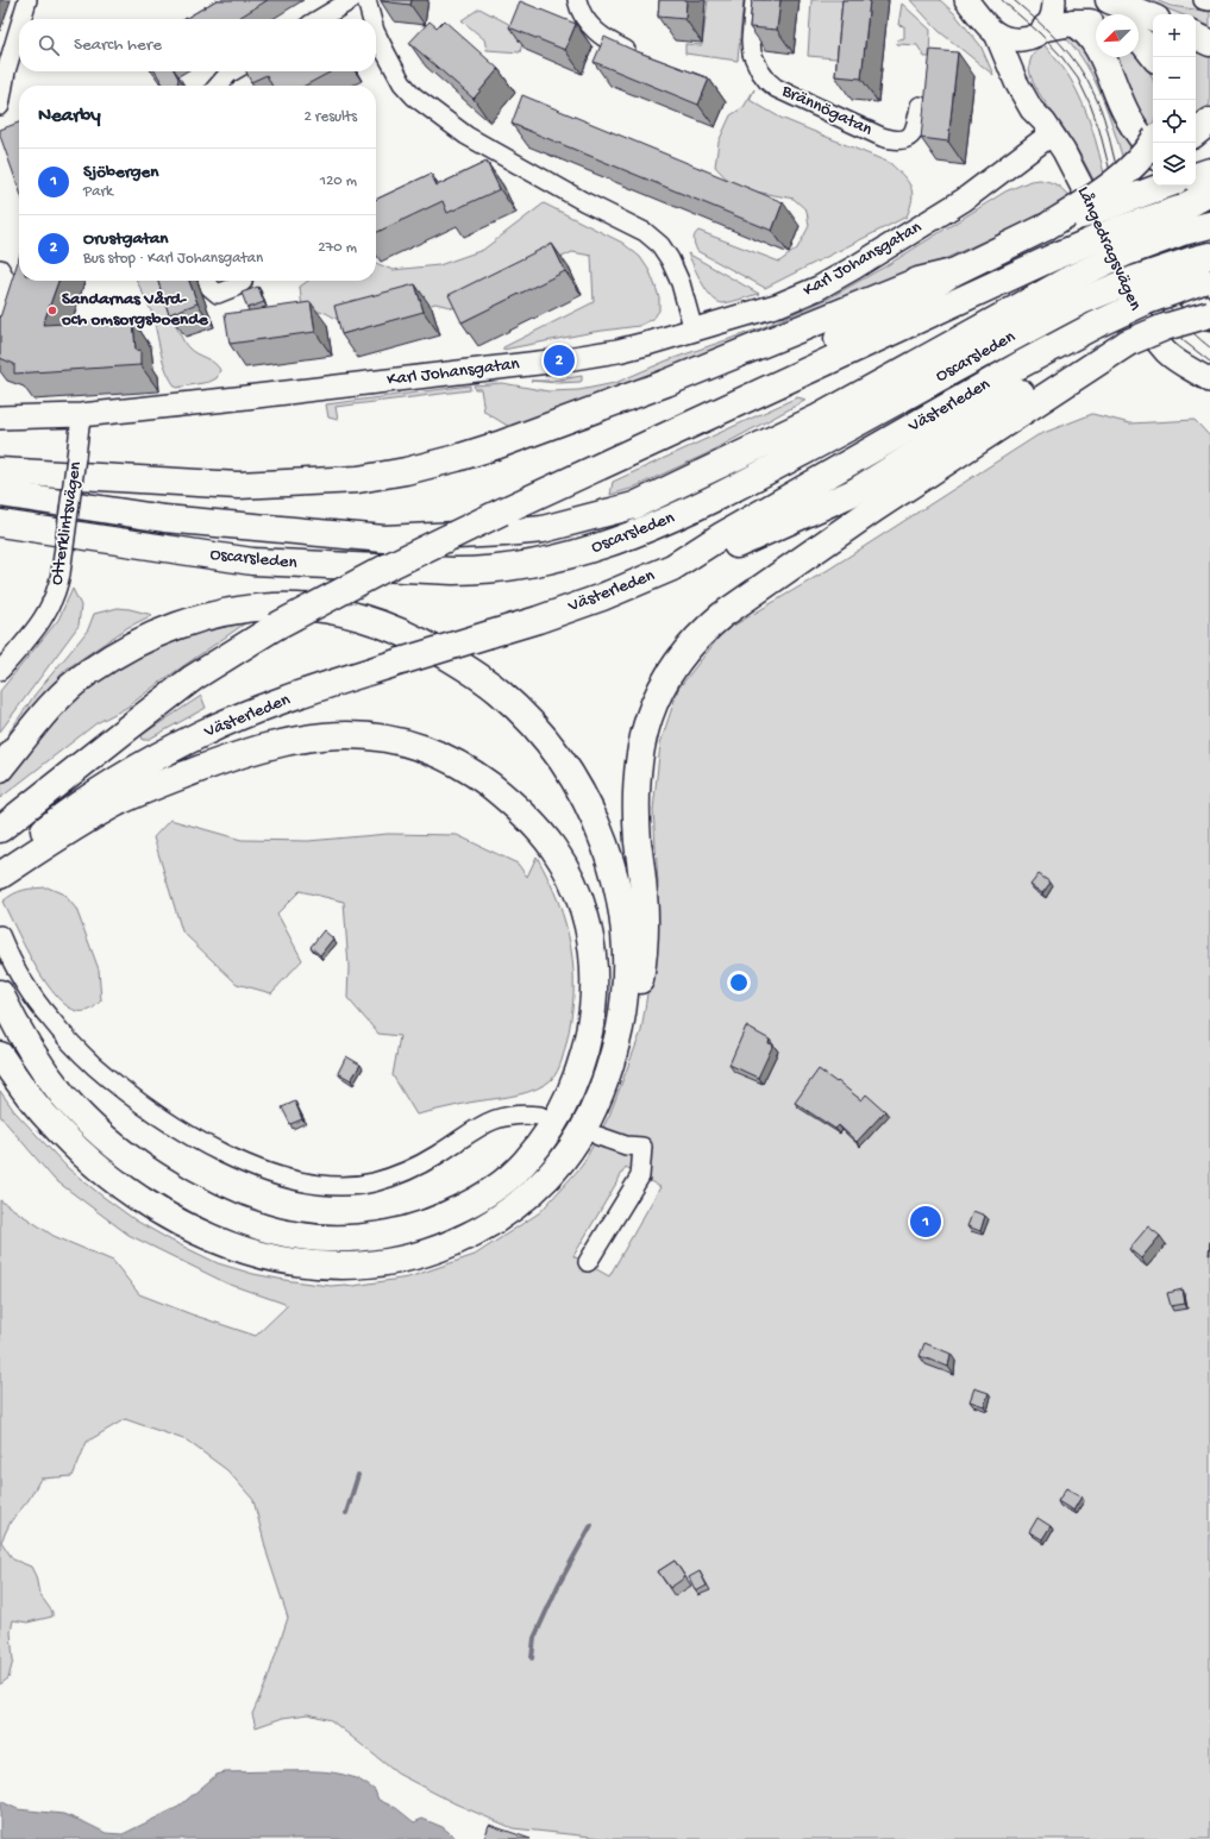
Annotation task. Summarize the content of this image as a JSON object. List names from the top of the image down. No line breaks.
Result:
{"streets":{"highway":["Oscarsleden","Västerleden"],"street":["Brännögatan","Långedragsvägen","Karl Johansgatan","Otterklintsvägen"]},"crossings":[["Långedragsvägen","Karl Johansgatan"],["Karl Johansgatan","Otterklintsvägen"],["Oscarsleden","Västerleden"]],"places":["Sandarnas Vård- och omsorgsboende"],"north":"bottom left","page":{"map_buttons":["+","−"],"search":"Search here","heading":["Nearby","2 results"],"list":[{"mark":"1","name":"Sjöbergen","note":"Park","value":"120 m"},{"mark":"2","name":"Orustgatan","note":"Bus stop · Karl Johansgatan","value":"270 m"}],"pins":["2","1"]}}
